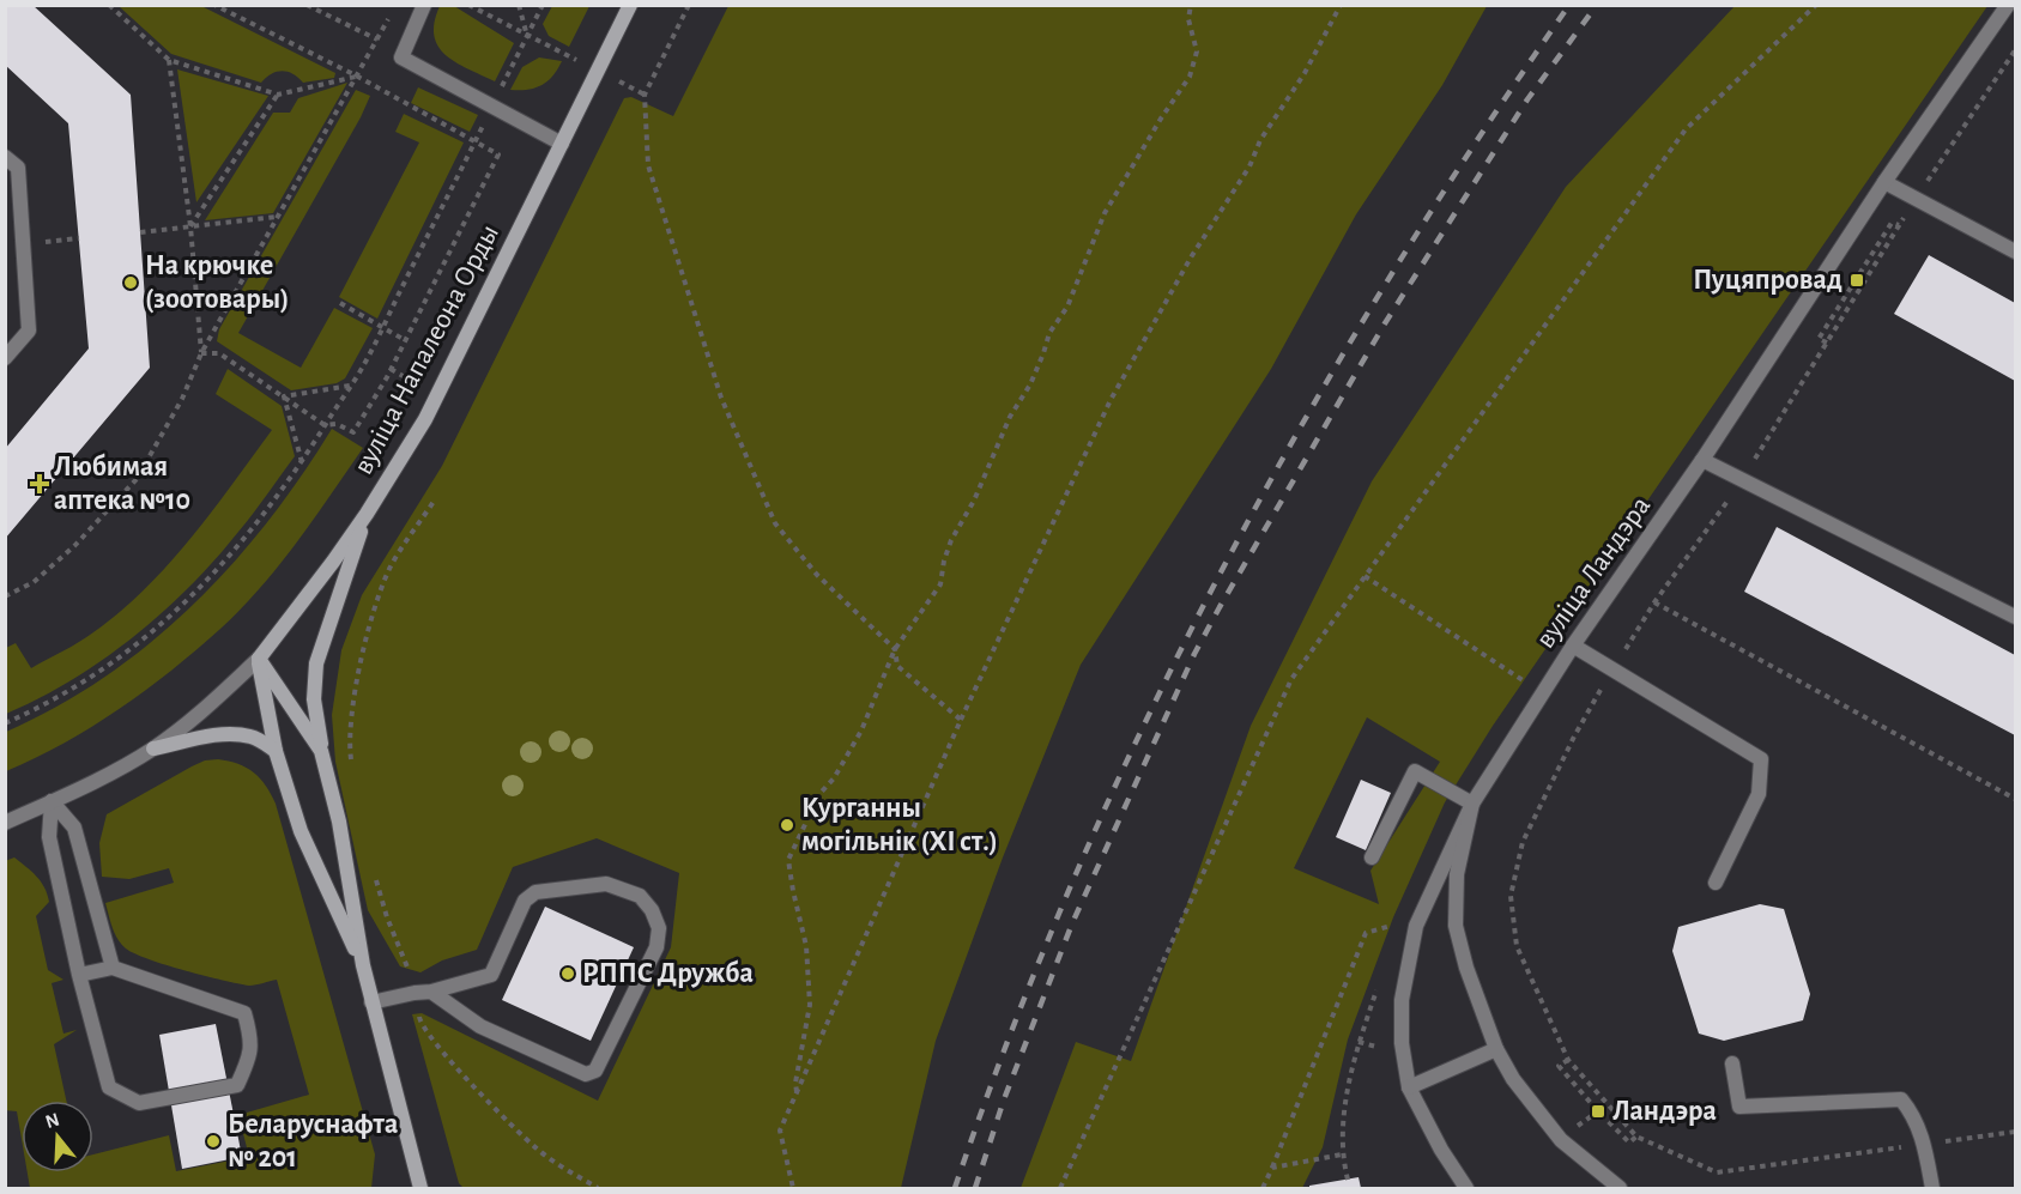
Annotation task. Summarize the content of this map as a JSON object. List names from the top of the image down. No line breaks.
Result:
{"streets":{"main road":["вуліца Напалеона Орды"],"street":["вуліца Ландэра"]},"places":{"transit":["Пуцяпровад","Ландэра"],"other":["На крючке (зоотовары)","Курганны могільнік (XI ст.)","РППС Дружба","Беларуснафта № 201"],"health":["Любимая аптека №10"]},"north":"top"}
